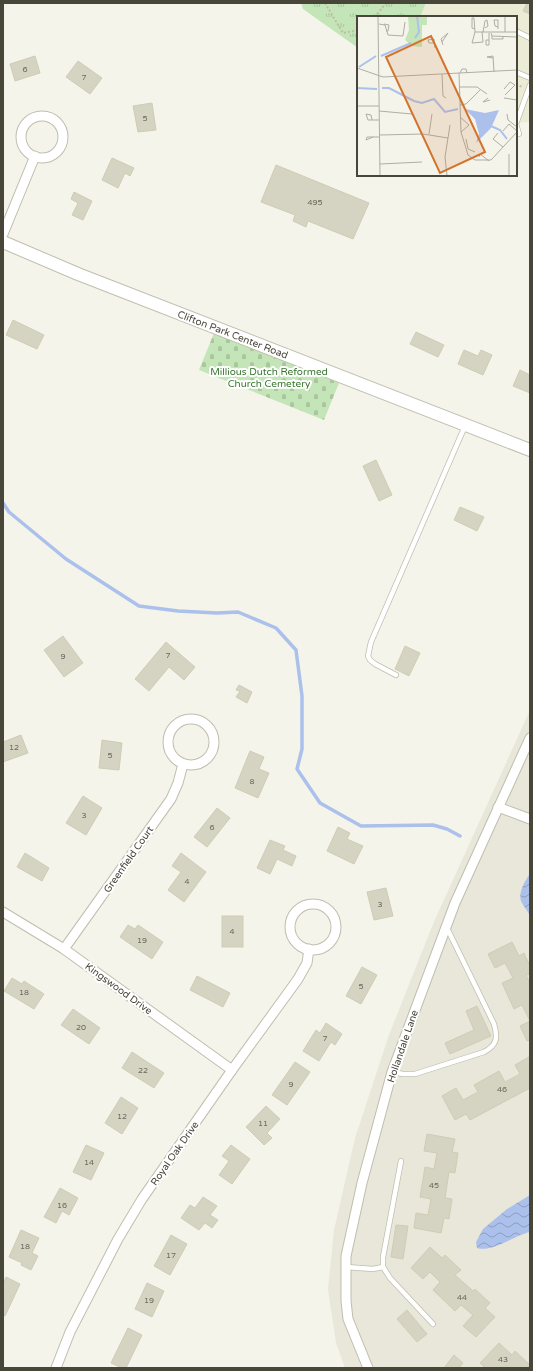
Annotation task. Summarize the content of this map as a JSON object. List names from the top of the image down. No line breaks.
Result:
{"streets":{"street":["Clifton Park Center Road","Greenfield Court","Kingswood Drive","Hollandale Lane","Royal Oak Drive"]},"crossings":[["Greenfield Court","Kingswood Drive"],["Kingswood Drive","Royal Oak Drive"]],"parks":["Millious Dutch Reformed Church Cemetery"],"house_numbers":["6","7","5","495","7","9","12","5","8","3","6","4","3","4","19","5","18","20","7","22","9","46","12","11","14","45","16","18","17","44","19","43"]}
